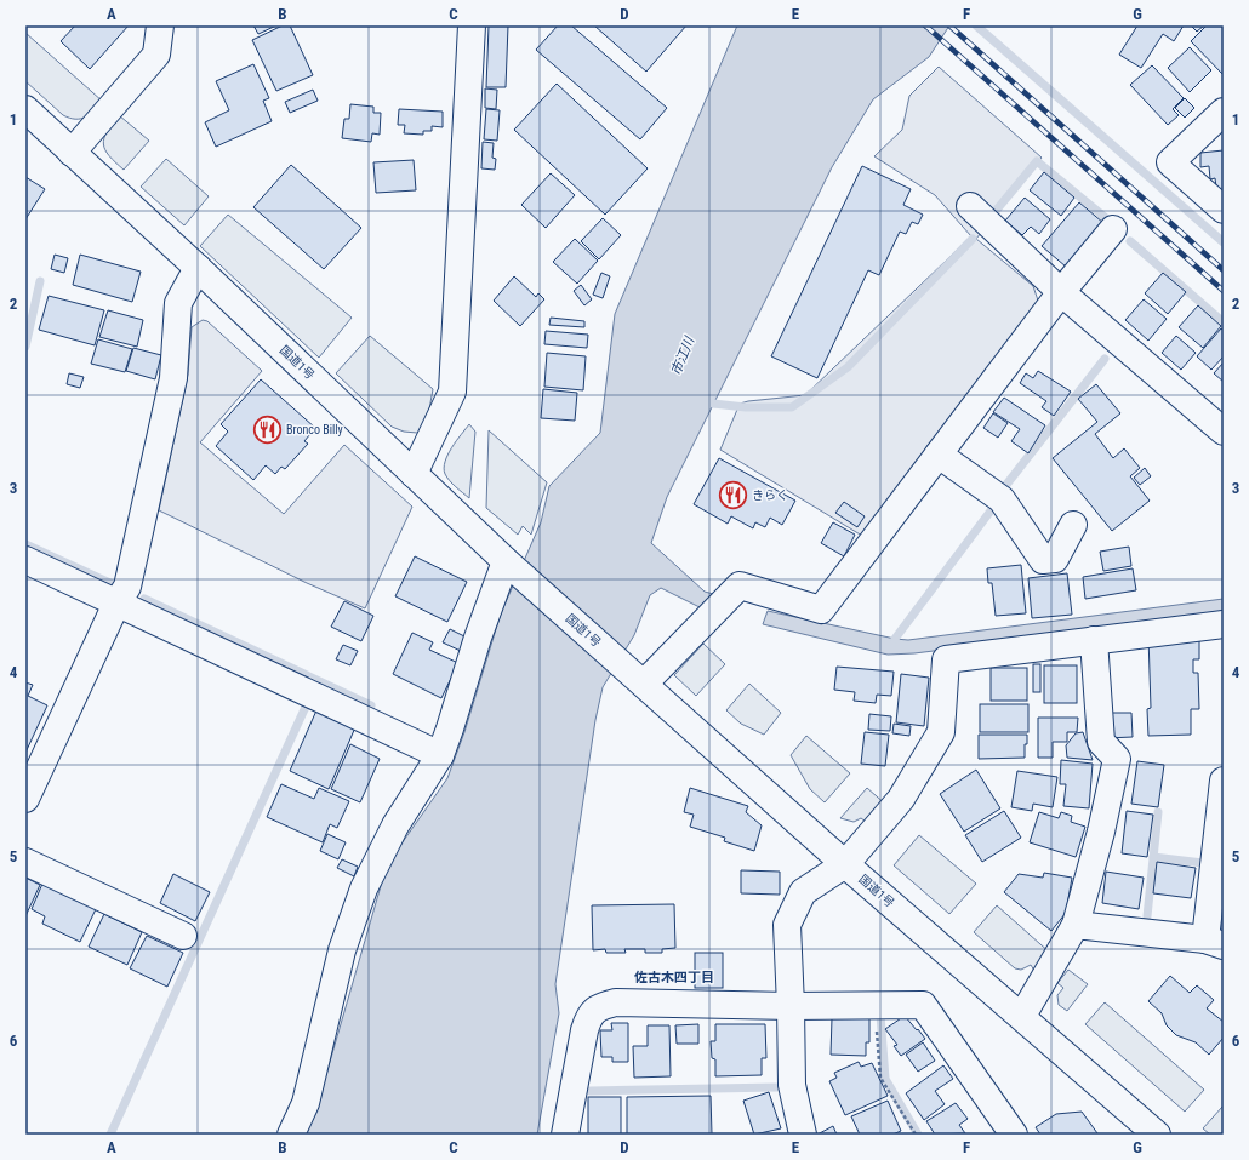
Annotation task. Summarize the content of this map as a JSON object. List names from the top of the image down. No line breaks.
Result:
{"streets":{"main road":["国道1号"]},"districts":["佐古木四丁目"],"water":["市江川"],"places":{"restaurant":["Bronco Billy","きらく"]},"grid":{"columns":["A","B","C","D","E","F","G"],"rows":["1","2","3","4","5","6"]}}
